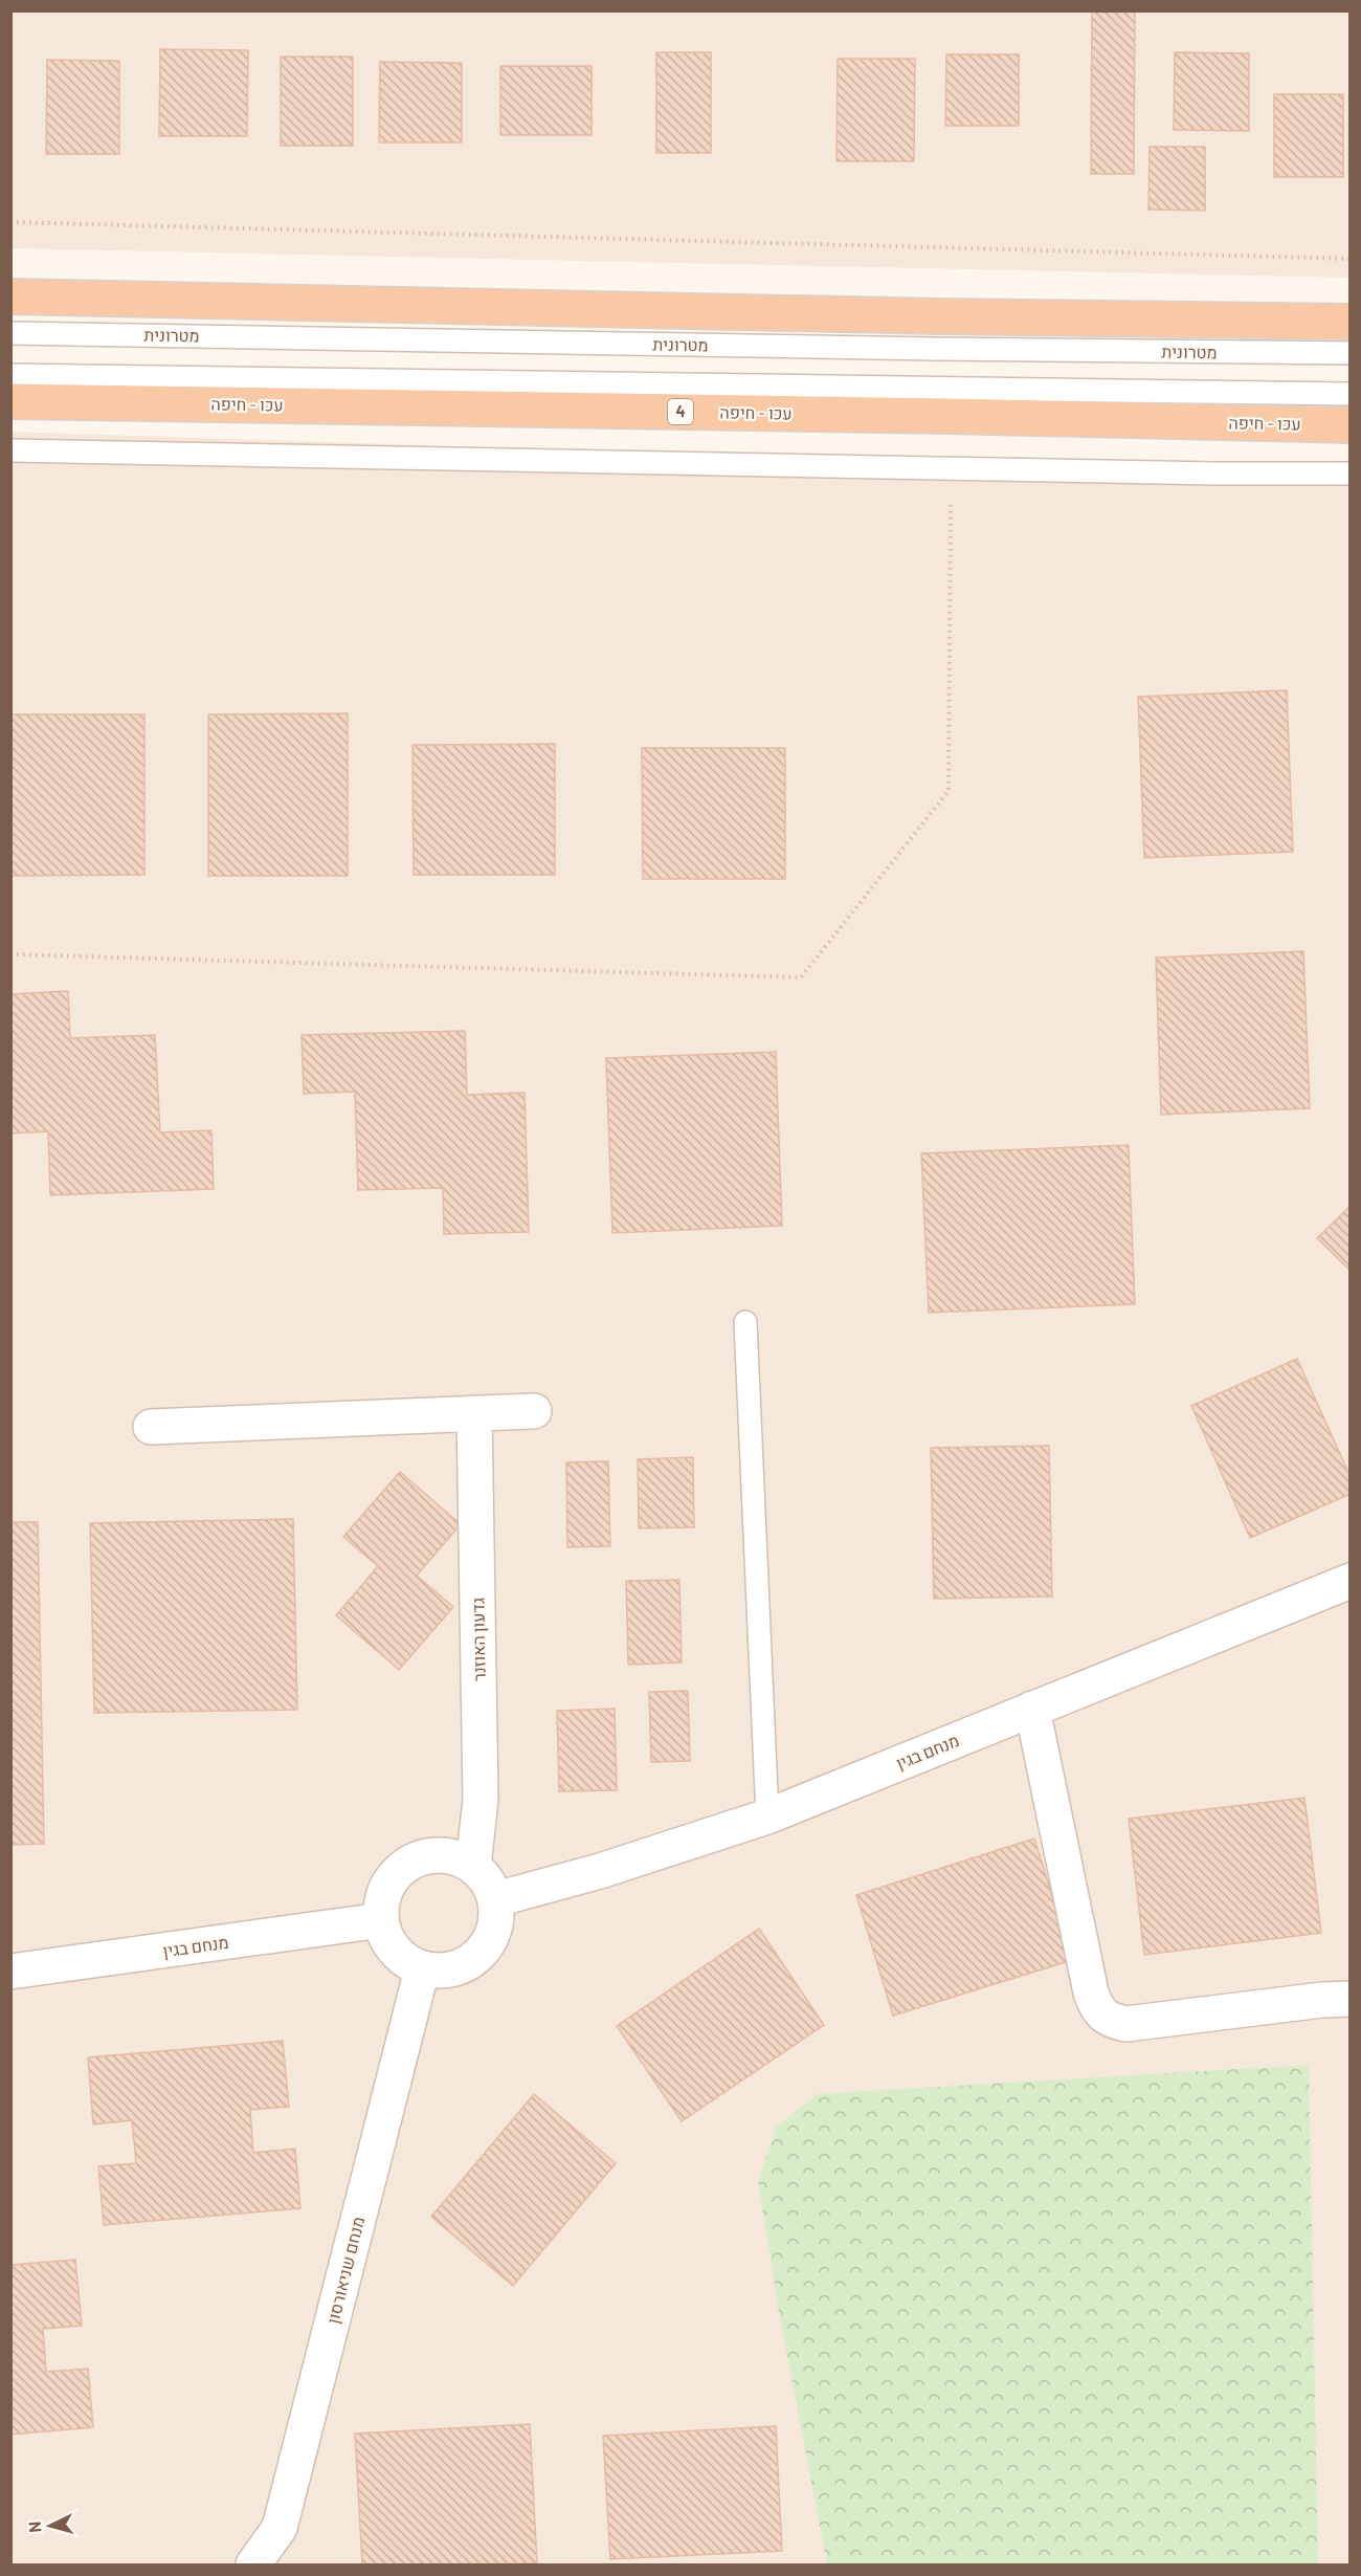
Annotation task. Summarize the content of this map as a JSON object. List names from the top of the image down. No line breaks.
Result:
{"streets":{"highway":["עכו - חיפה","4"],"street":["גדעון האוזנר","מנחם בגין","מנחם שניאורסון"],"lane":["מטרונית"]},"crossings":[["גדעון האוזנר","מנחם בגין"],["גדעון האוזנר","מנחם שניאורסון"],["מנחם בגין","מנחם שניאורסון"]],"north":"left"}
